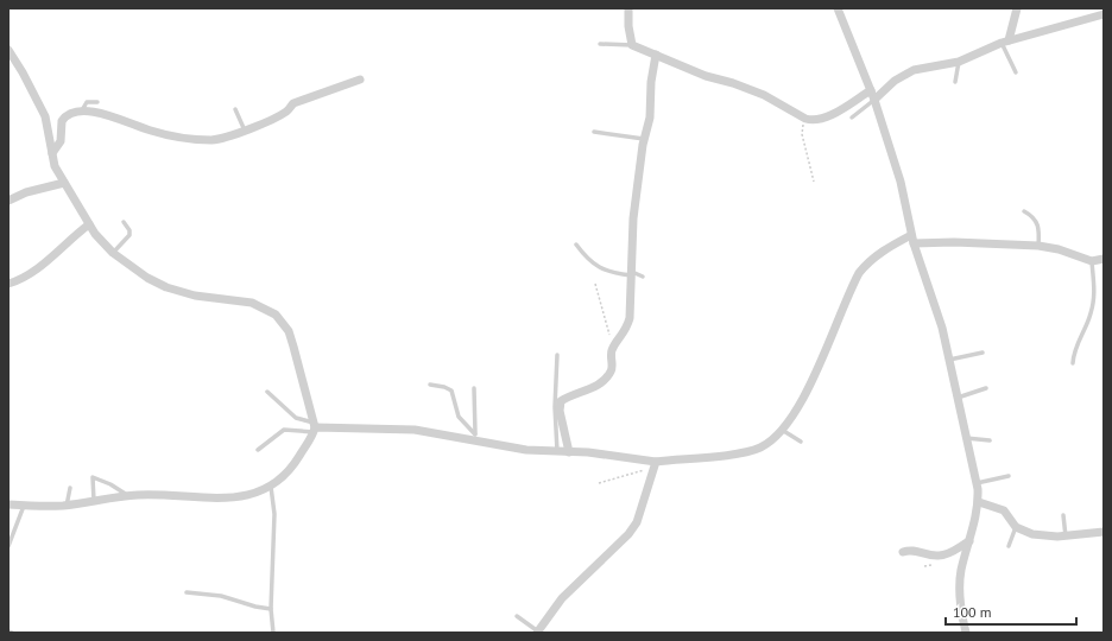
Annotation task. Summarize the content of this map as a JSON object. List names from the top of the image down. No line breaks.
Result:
{"scale_bar":"100 m"}
